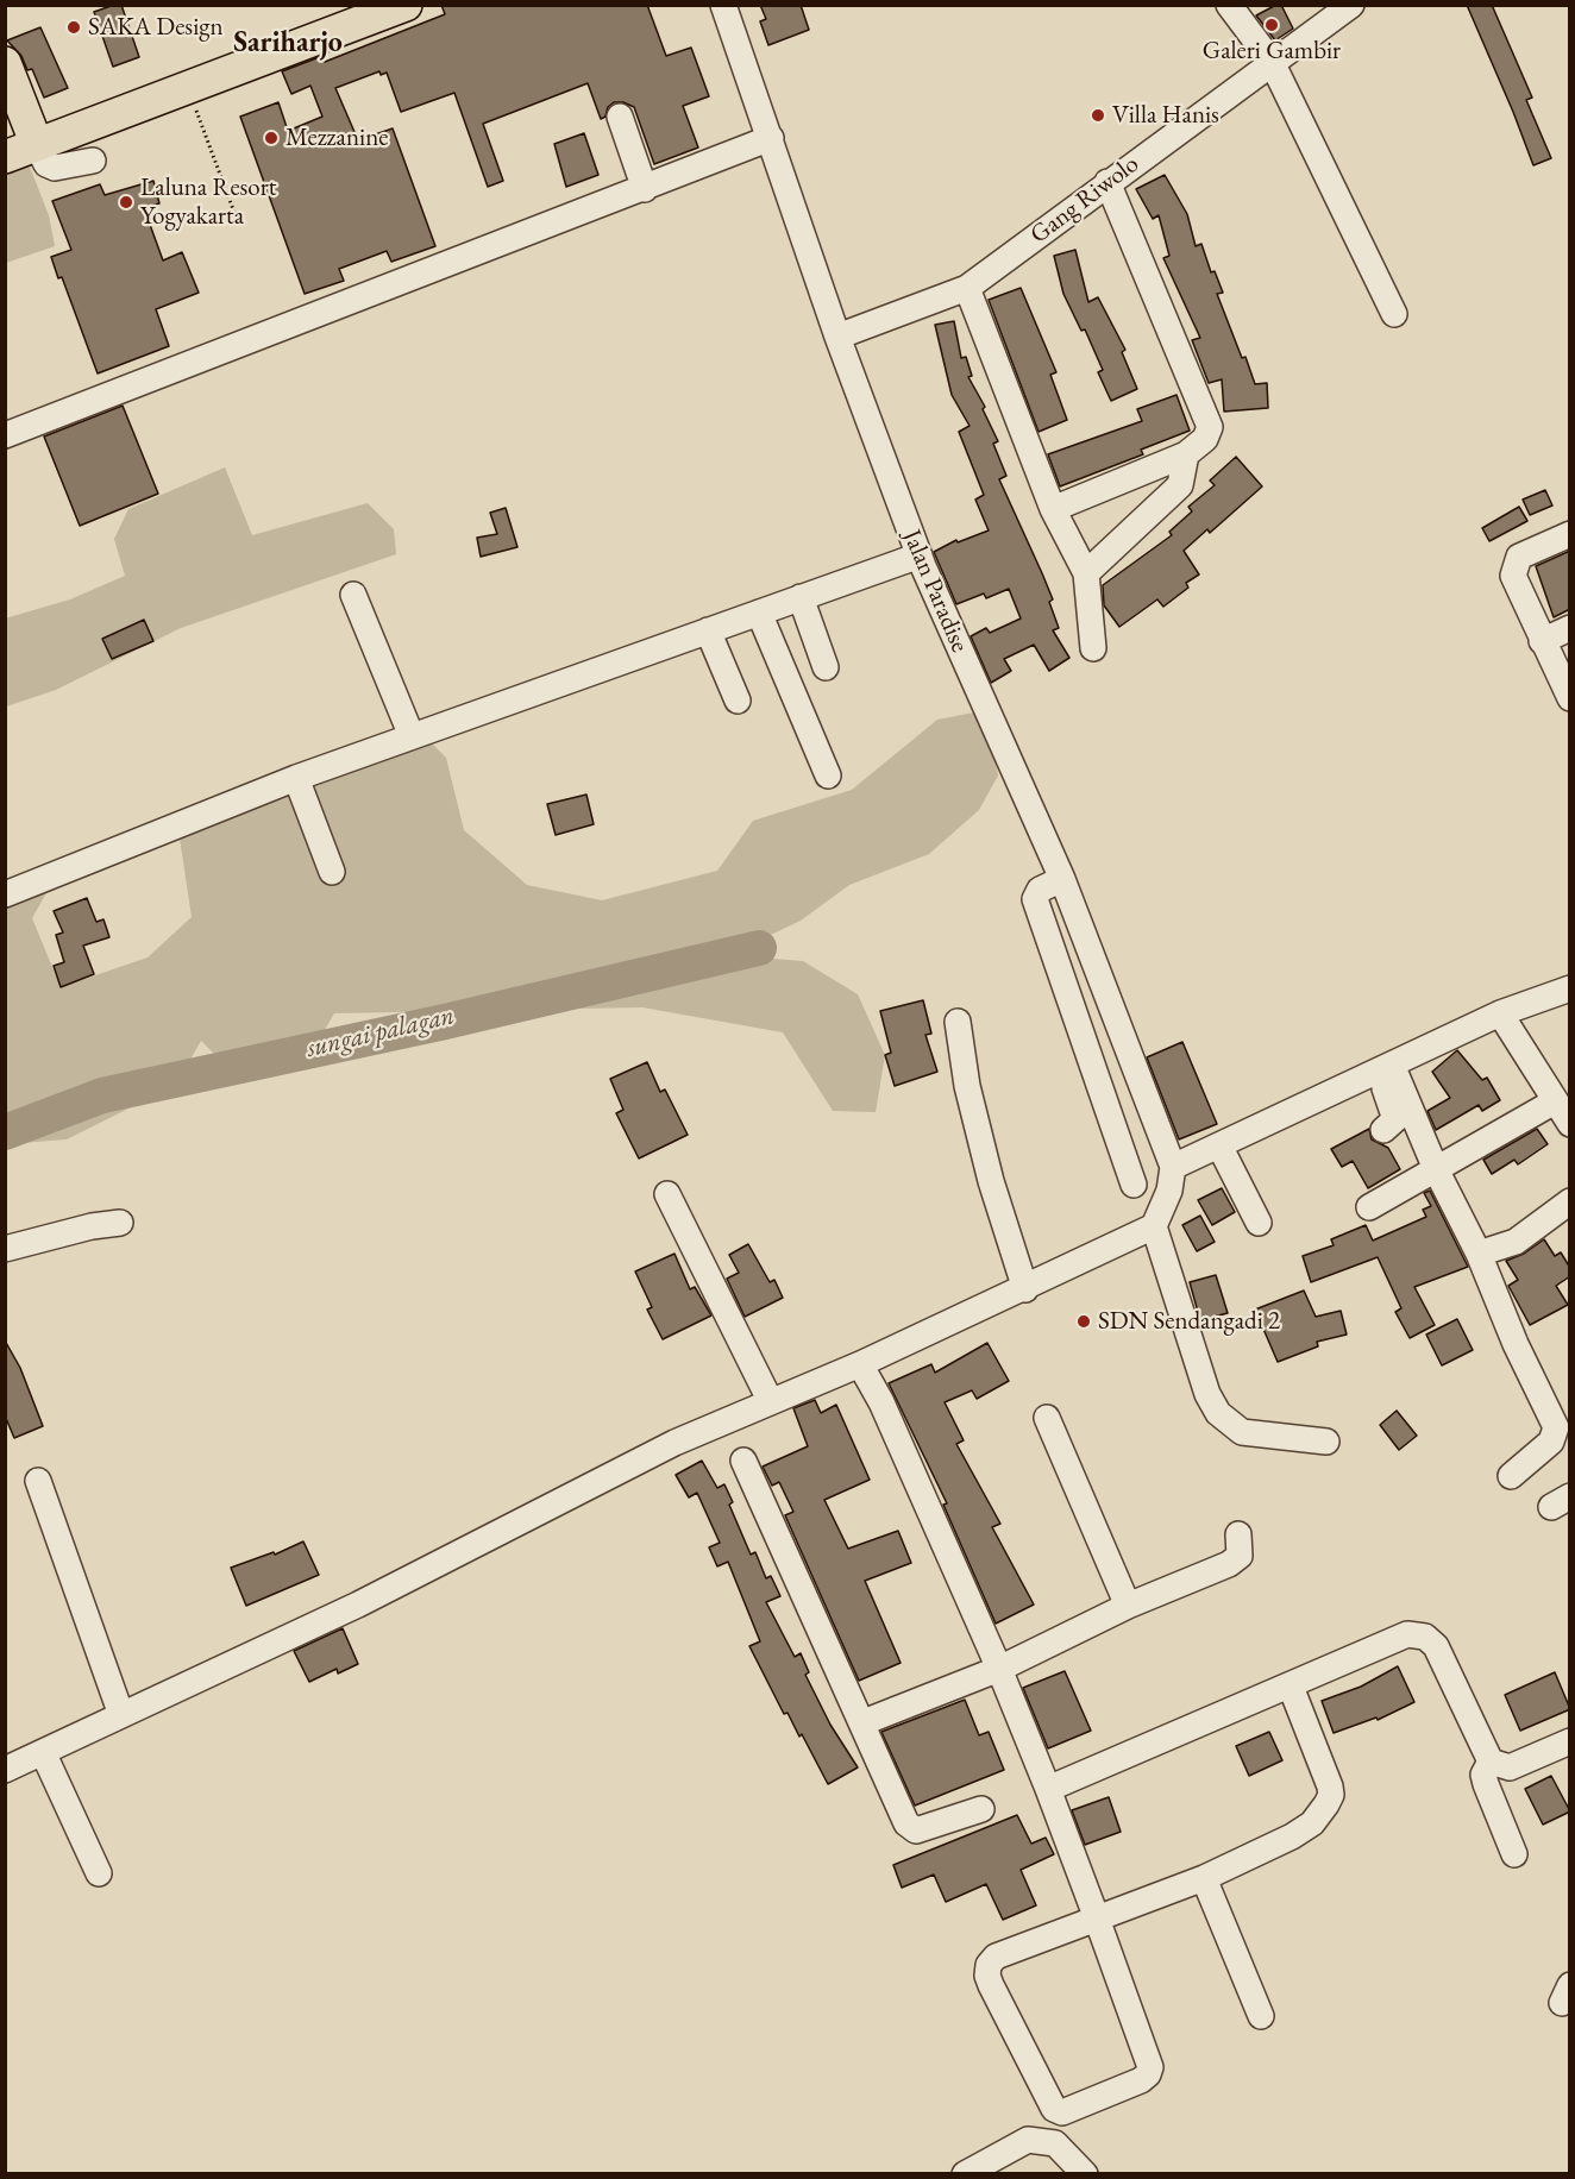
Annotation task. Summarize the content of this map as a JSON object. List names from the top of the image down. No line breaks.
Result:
{"streets":{"street":["Gang Riwolo","Jalan Paradise"]},"crossings":[["Gang Riwolo","Jalan Paradise"]],"districts":["Sariharjo"],"water":["sungai palagan"],"places":["Galeri Gambir","SAKA Design","Villa Hanis","Mezzanine","Laluna Resort Yogyakarta","SDN Sendangadi 2"]}
